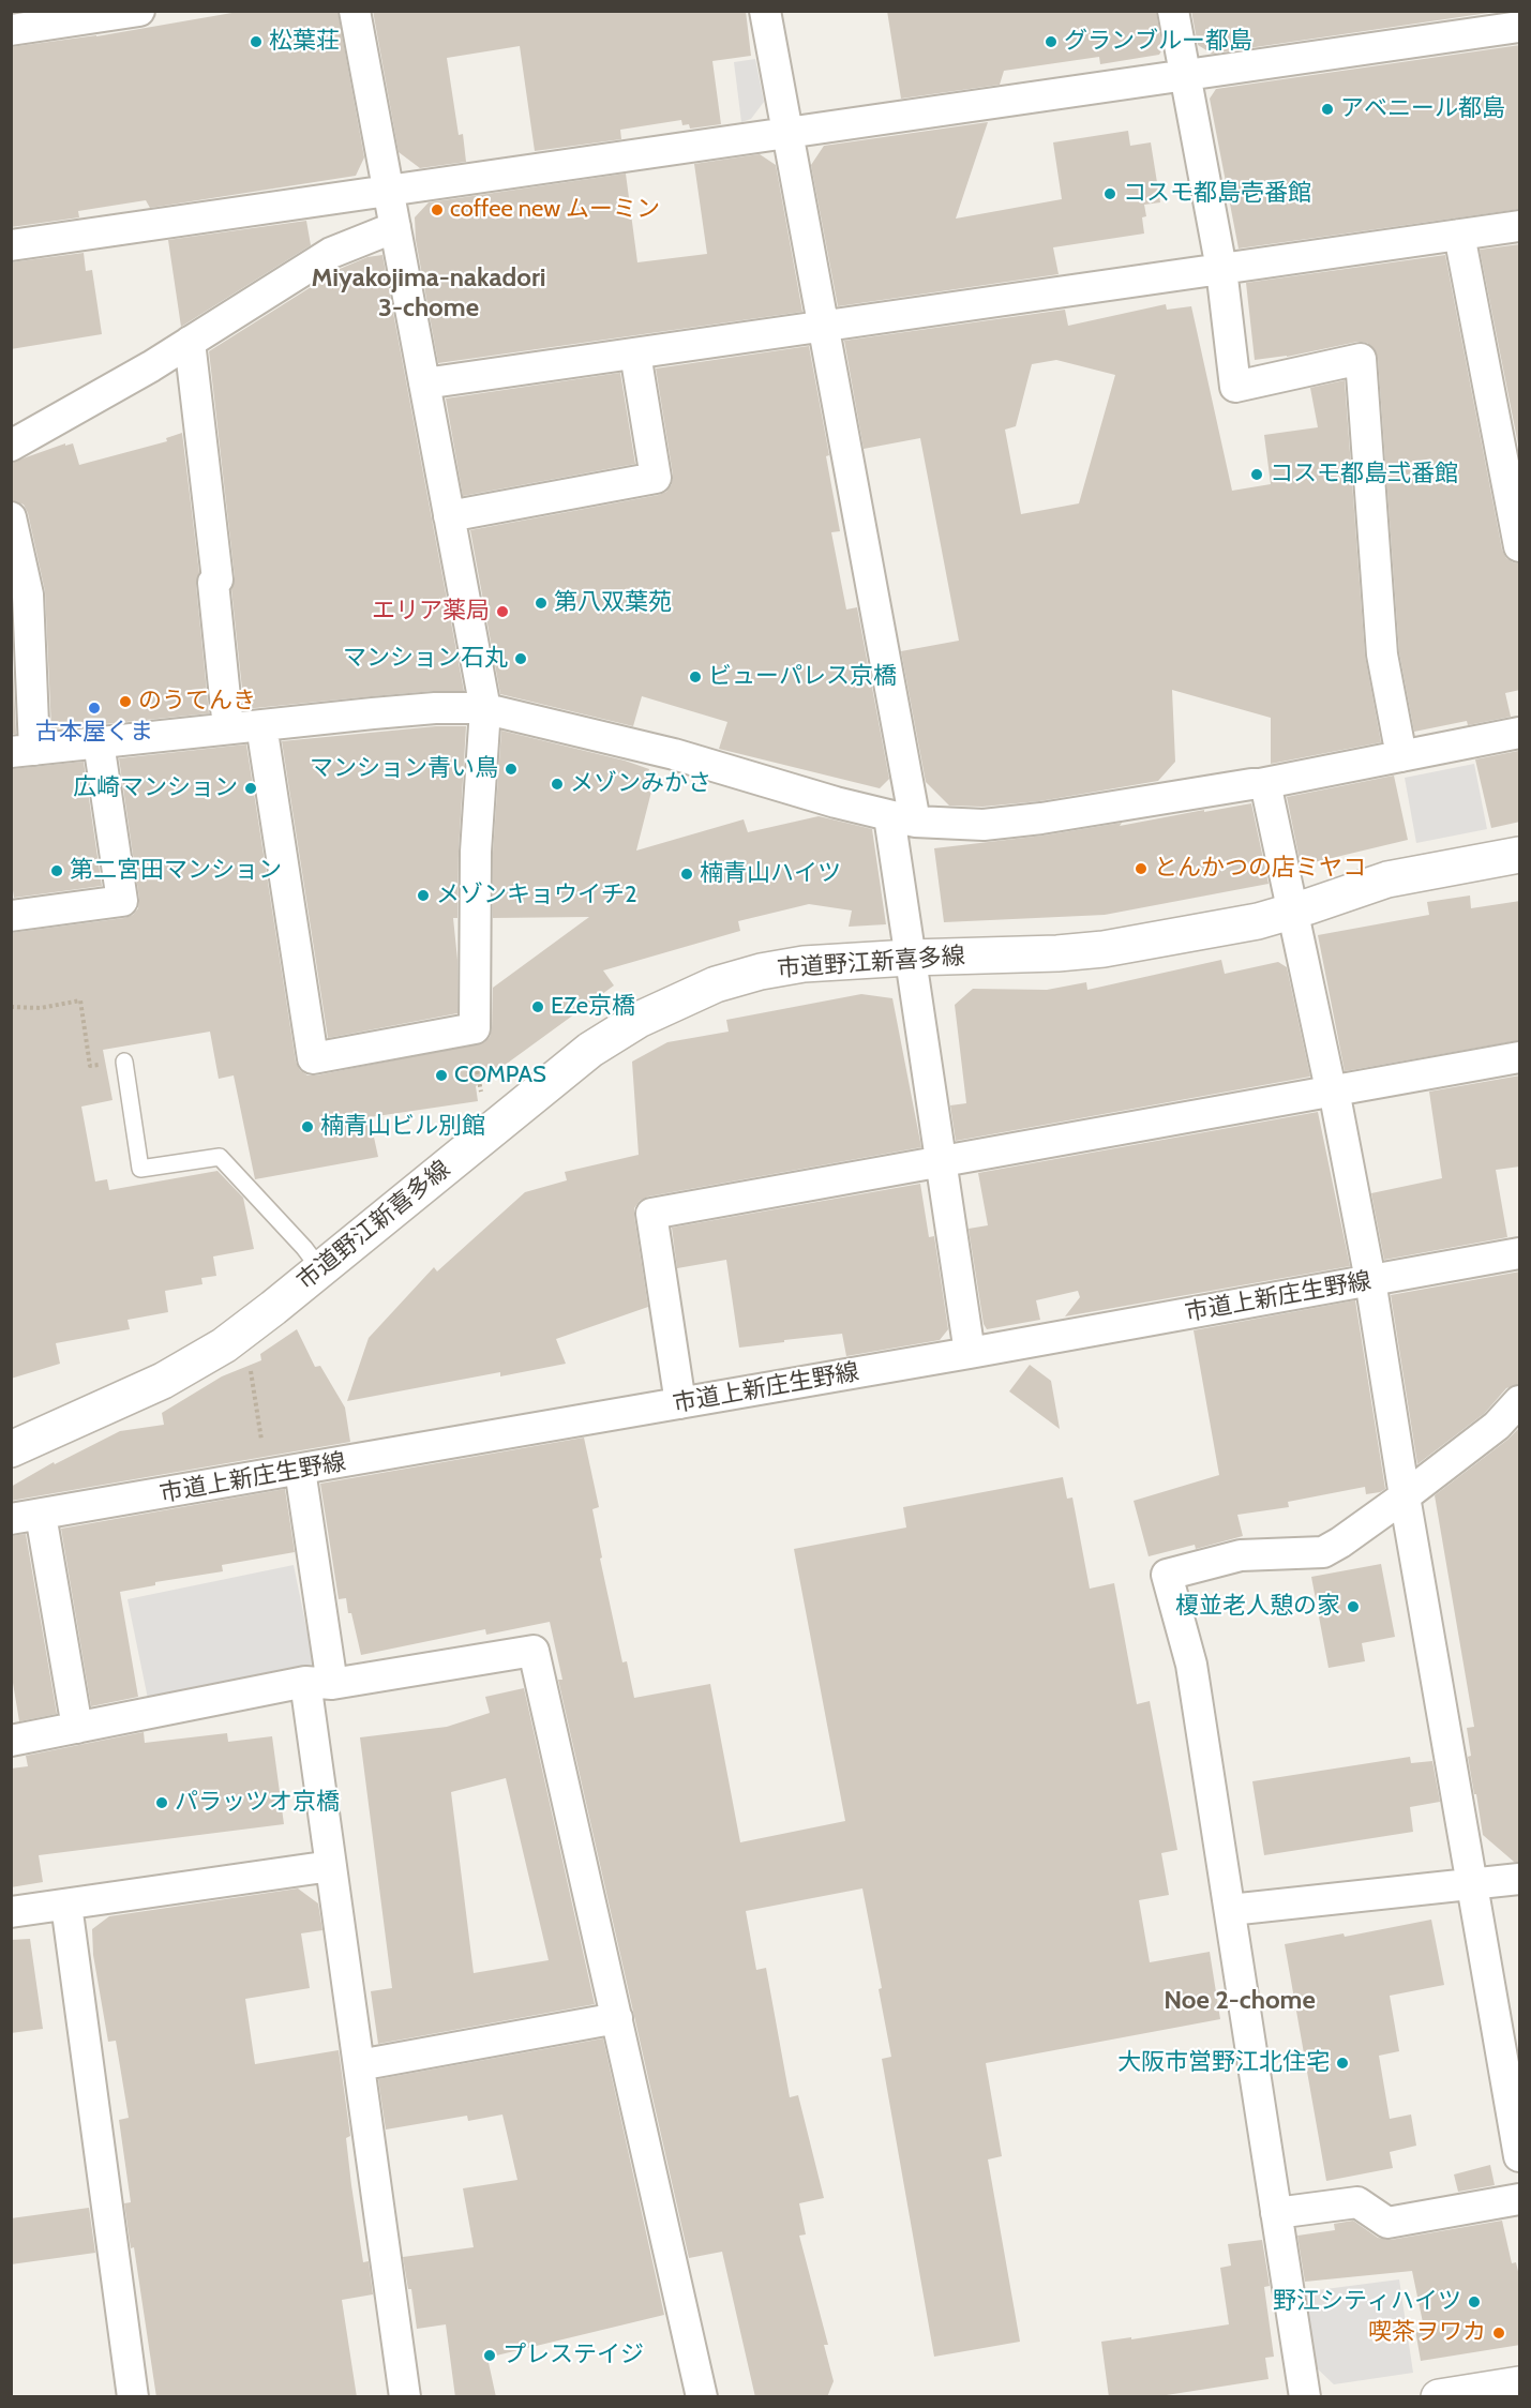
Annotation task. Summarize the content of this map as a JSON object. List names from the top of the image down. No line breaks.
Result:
{"streets":{"street":["市道野江新喜多線","市道上新庄生野線"]},"districts":["Miyakojima-nakadori 3-chome","Noe 2-chome"],"places":["松葉荘","グランブルー都島","アベニール都島","コスモ都島壱番館","coffee new ムーミン","コスモ都島弍番館","第八双葉苑","エリア薬局","マンション石丸","ビューパレス京橋","のうてんき","古本屋くま","マンション青い鳥","メゾンみかさ","広崎マンション","とんかつの店ミヤコ","第二宮田マンション","楠青山ハイツ","メゾンキョウイチ2","EZe京橋","COMPAS","楠青山ビル別館","榎並老人憩の家","パラッツオ京橋","大阪市営野江北住宅","野江シティハイツ","喫茶ヲワカ","プレステイジ"]}
